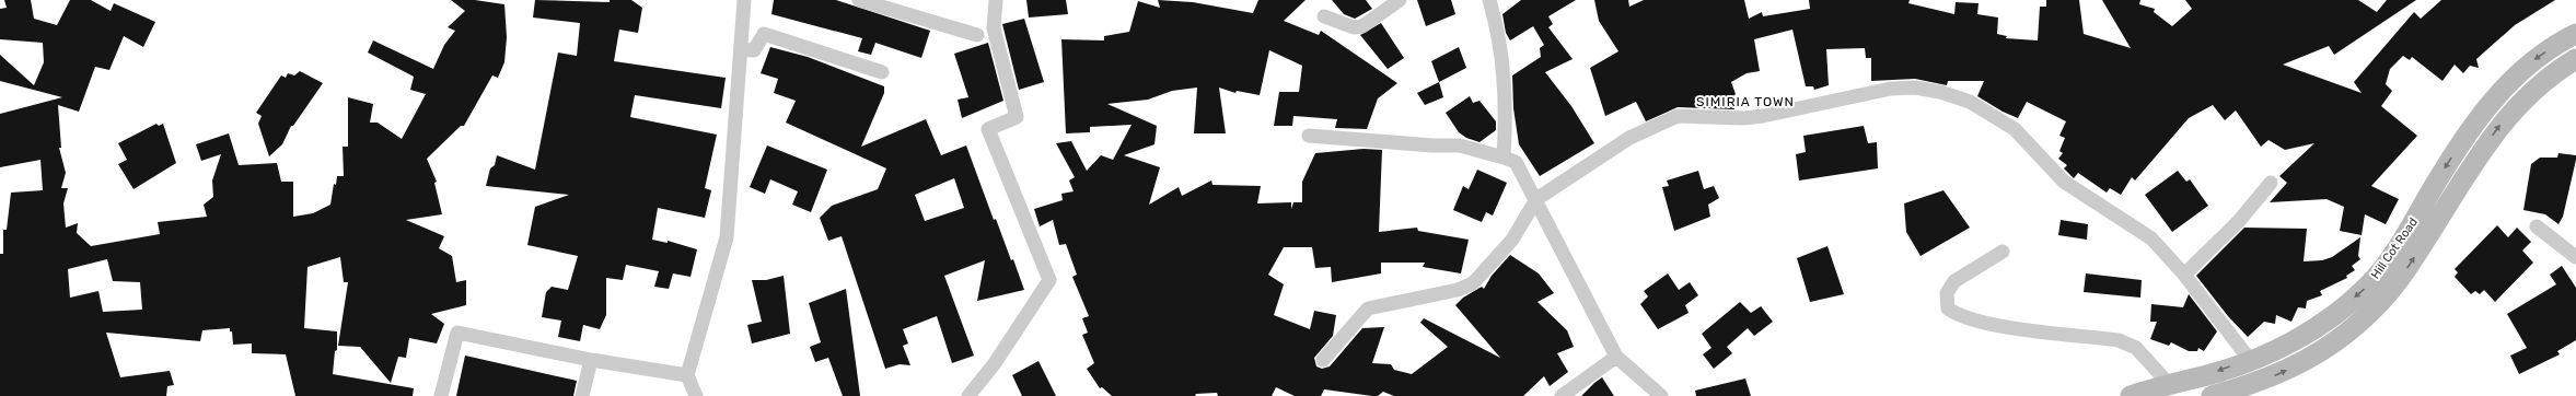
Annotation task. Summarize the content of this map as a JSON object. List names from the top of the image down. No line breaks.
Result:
{"streets":{"main road":["Hill Cot Road"]},"districts":["SIMIRIA TOWN"]}
